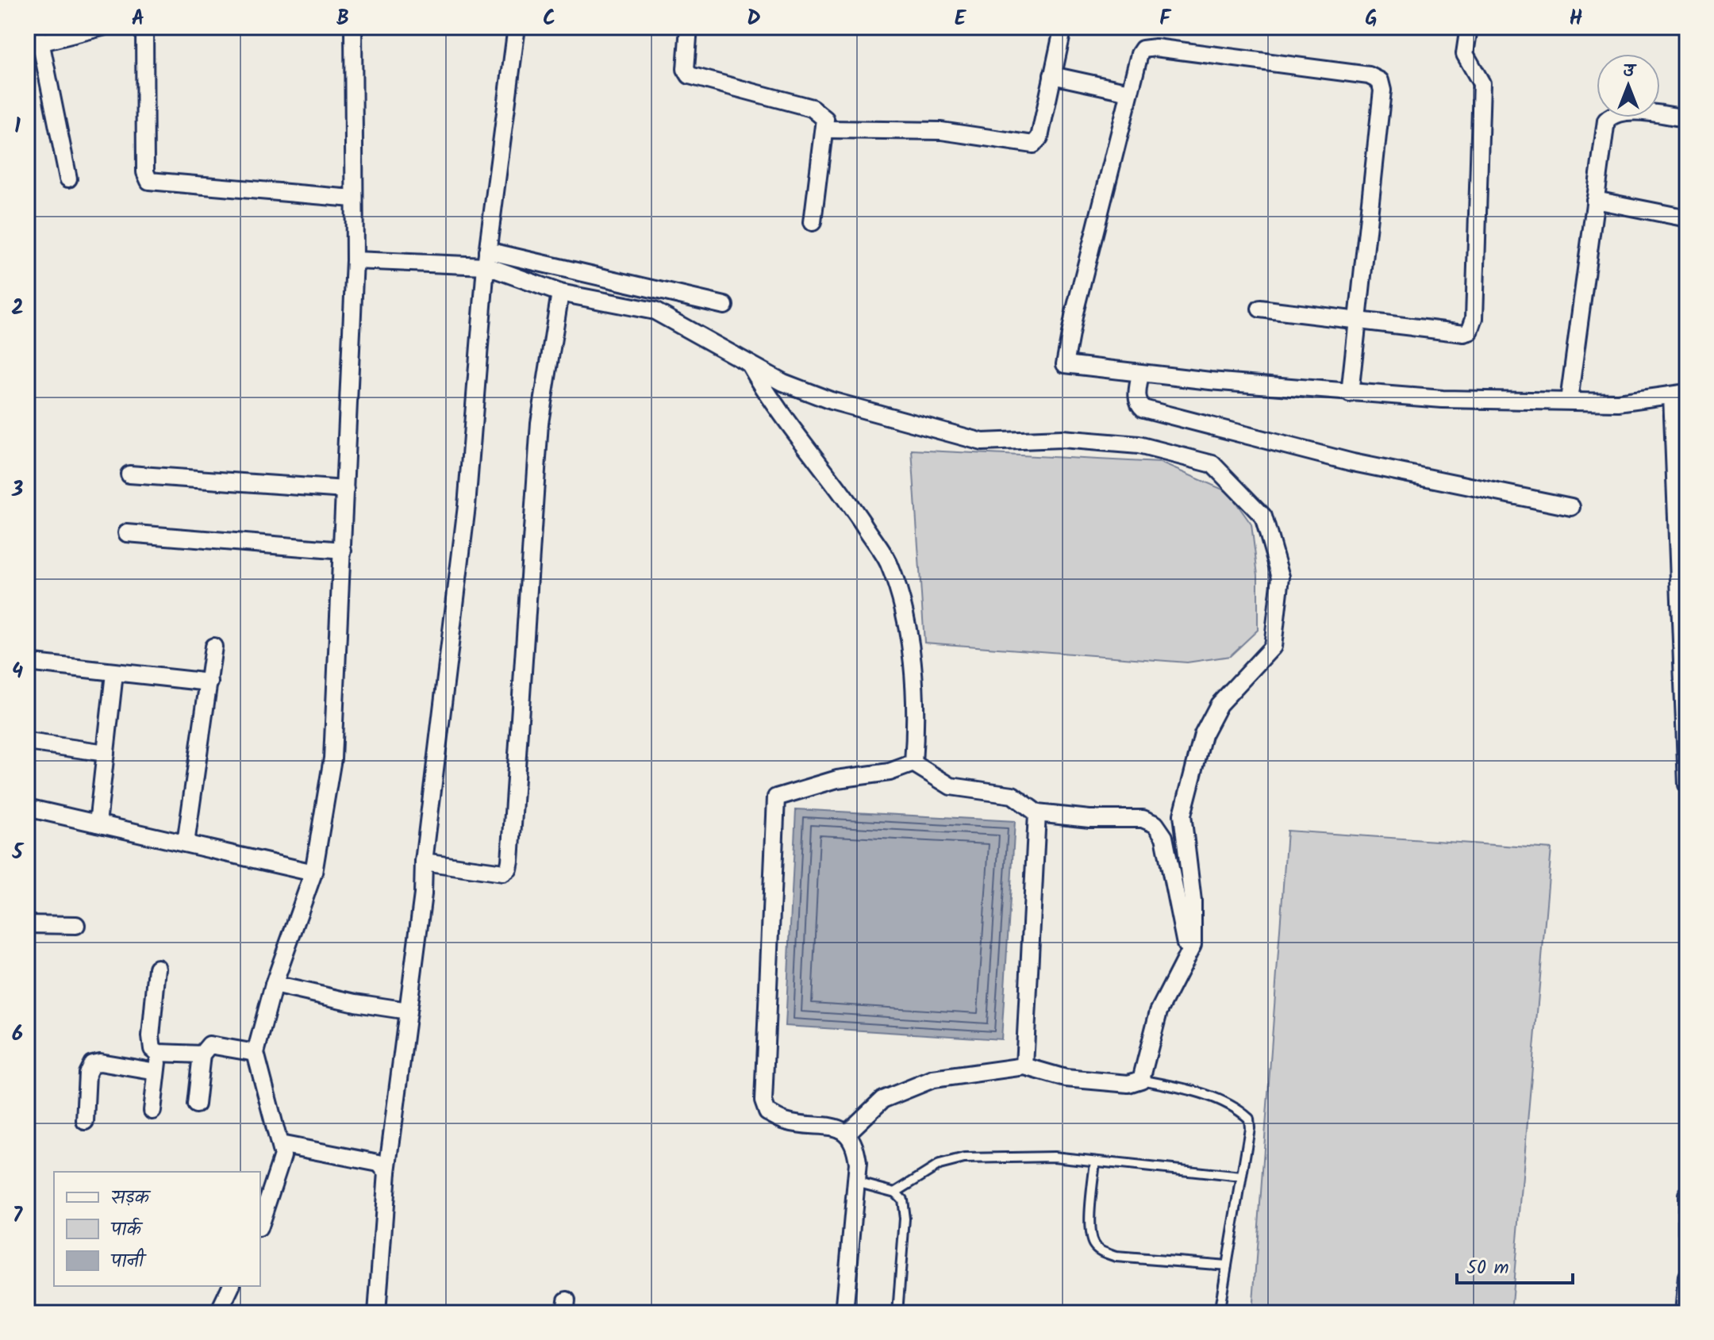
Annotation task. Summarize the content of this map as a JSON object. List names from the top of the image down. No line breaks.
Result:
{"legend":["सड़क","पार्क","पानी"],"scale_bar":"50 m","north":"top","grid":{"columns":["A","B","C","D","E","F","G","H"],"rows":["1","2","3","4","5","6","7"]}}
